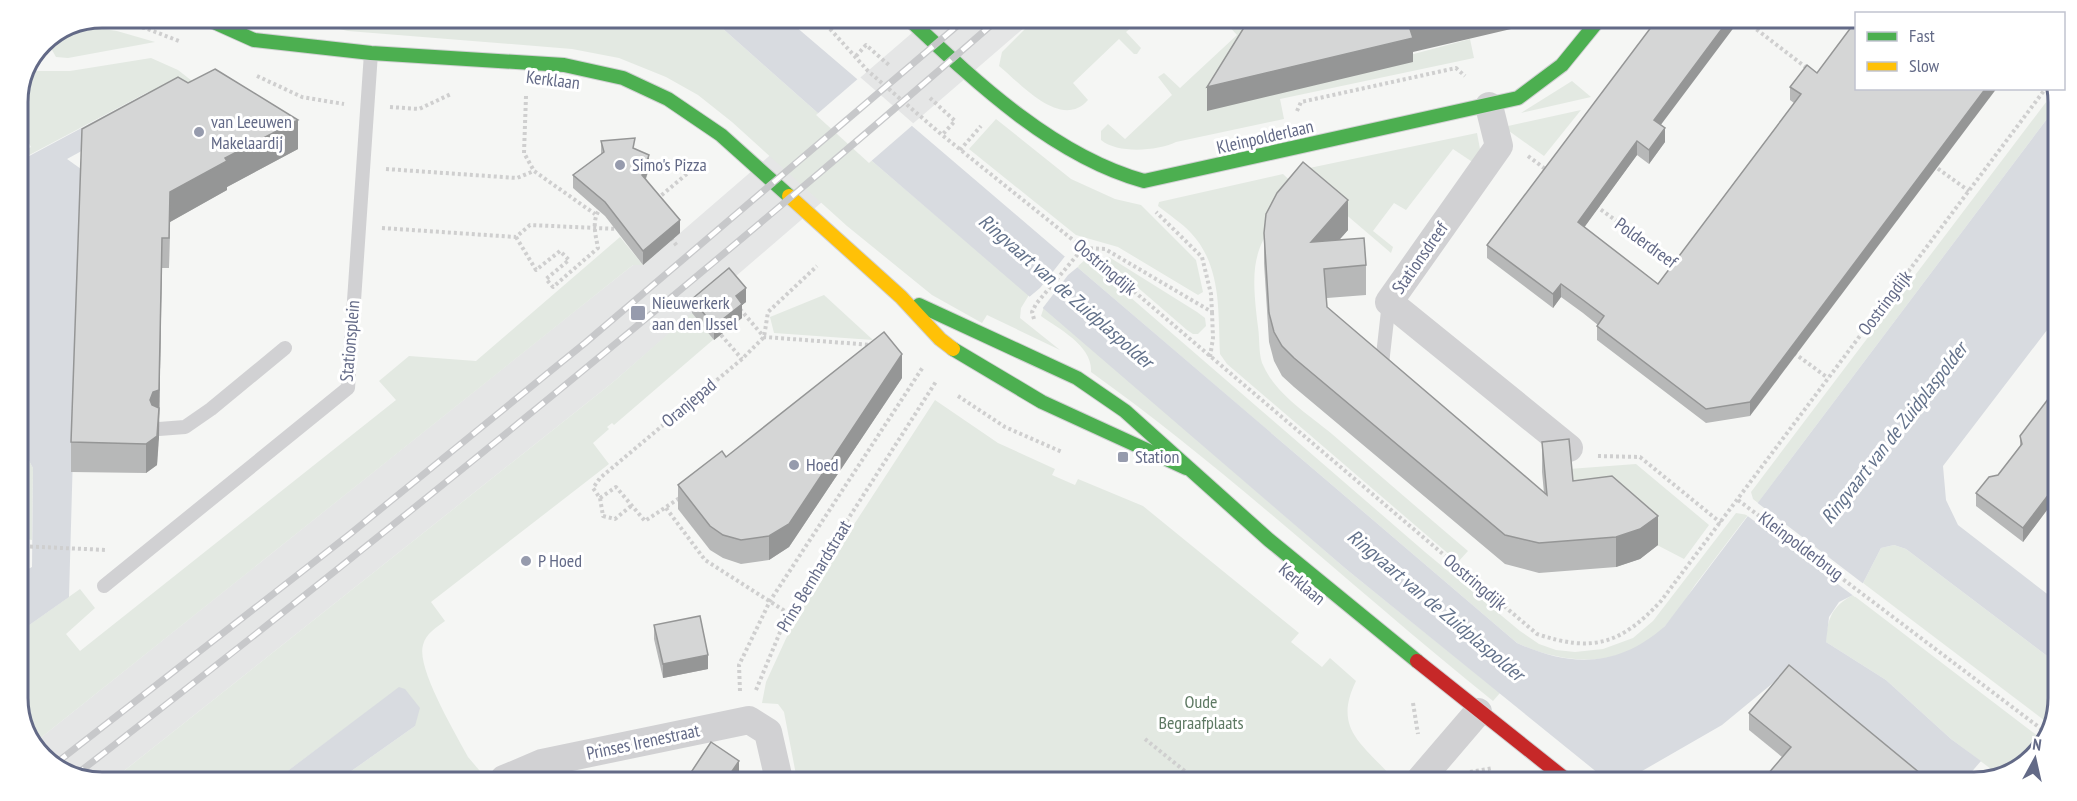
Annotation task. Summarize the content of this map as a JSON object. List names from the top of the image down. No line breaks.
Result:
{"streets":{"street":["Kerklaan","Kleinpolderlaan","Stationsdreef","Prinses Irenestraat"],"lane":["Stationsplein"],"path":["Polderdreef","Oostringdijk","Oranjepad","Kleinpolderbrug","Prins Bernhardstraat"]},"crossings":[["Kerklaan","Stationsplein"],["Oostringdijk","Kleinpolderbrug"],["Prins Bernhardstraat","Prinses Irenestraat"]],"water":["Ringvaart van de Zuidplaspolder"],"parks":["Oude Begraafplaats"],"places":{"other":["van Leeuwen Makelaardij","Simo's Pizza","Hoed","P Hoed"],"transit":["Nieuwerkerk aan den IJssel","Station"]},"legend":["Fast","Slow"],"north":"top"}
